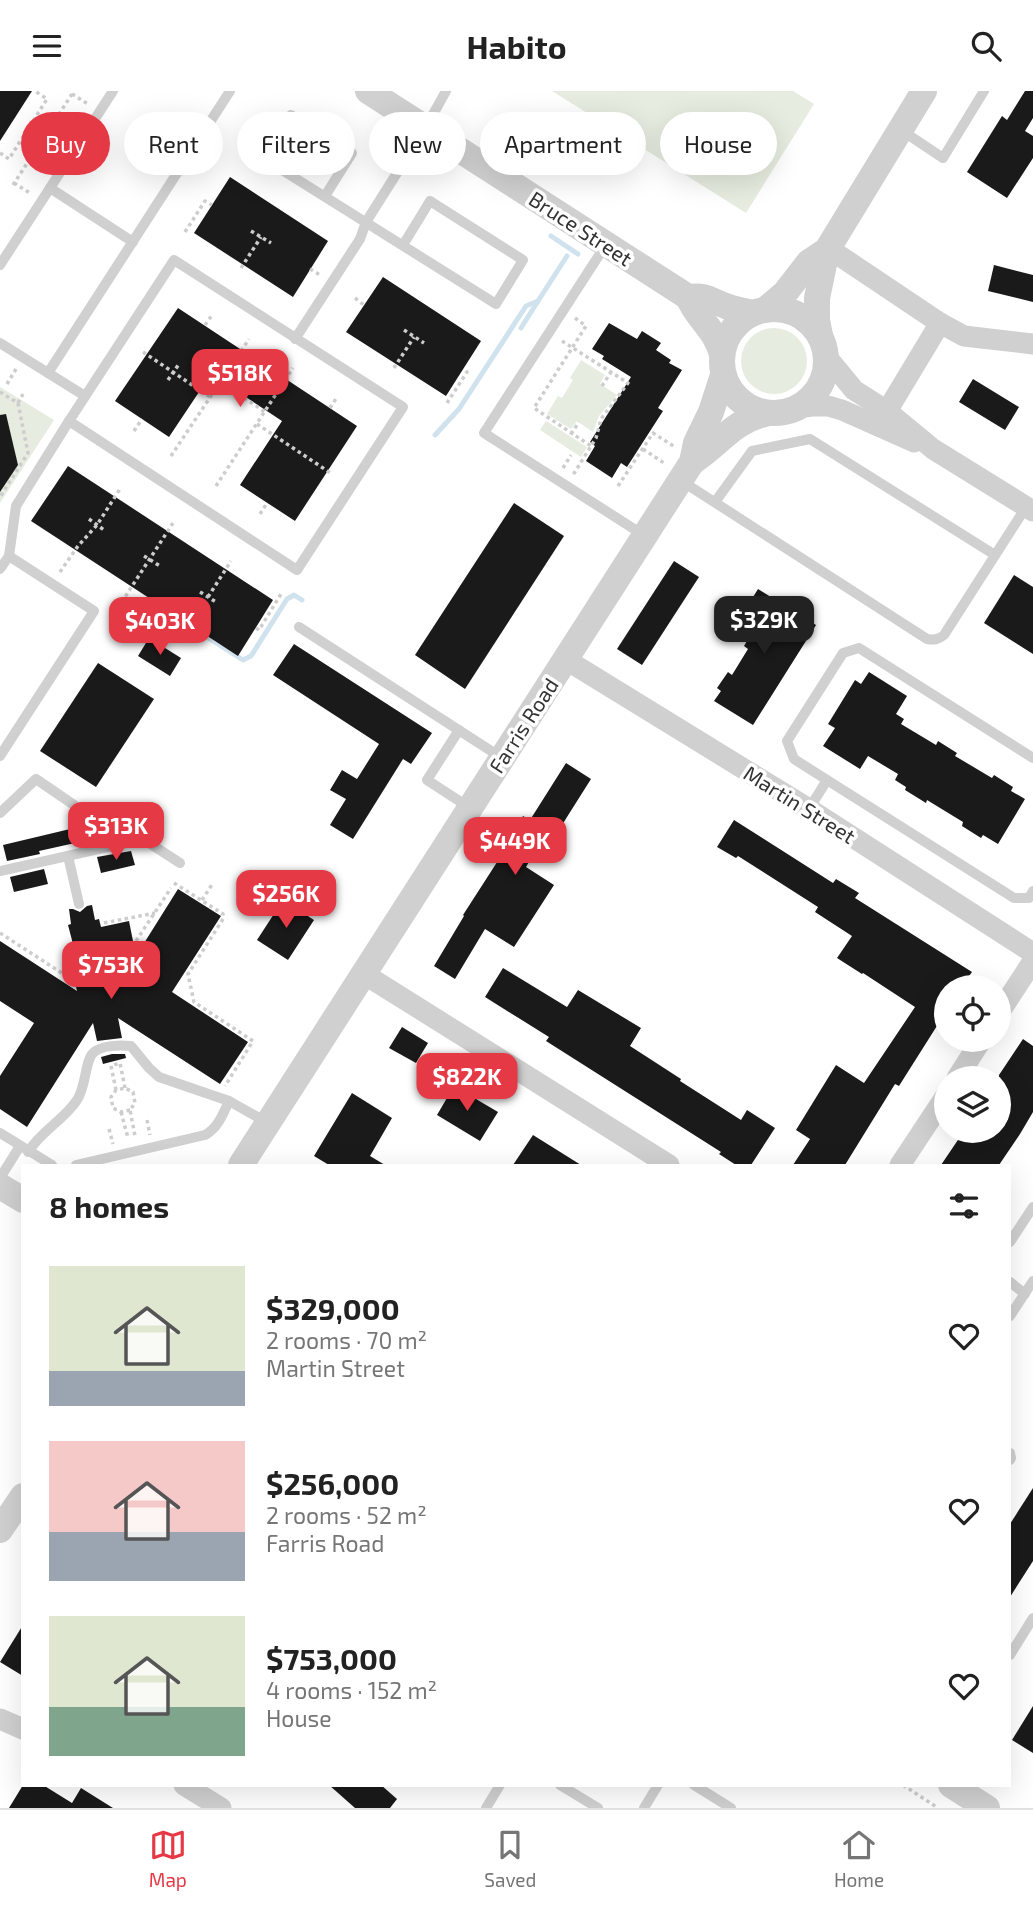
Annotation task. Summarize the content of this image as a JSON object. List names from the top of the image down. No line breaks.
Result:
{"streets":{"street":["Bruce Street","Farris Road","Martin Street"]},"crossings":[["Bruce Street","Farris Road"],["Farris Road","Martin Street"]],"page":{"header":"Habito","chip":["Buy","Rent","Filters","New","Apartment","House"],"price":["$518K","$329K","$403K","$313K","$449K","$256K","$753K","$822K"],"heading":"8 homes","list":[{"name":"$329,000","note":"2 rooms · 70 m² · Martin Street"},{"name":"$256,000","note":"2 rooms · 52 m² · Farris Road"},{"name":"$753,000","note":"4 rooms · 152 m² · House"}],"tabs":["Map","Saved","Home"]}}
